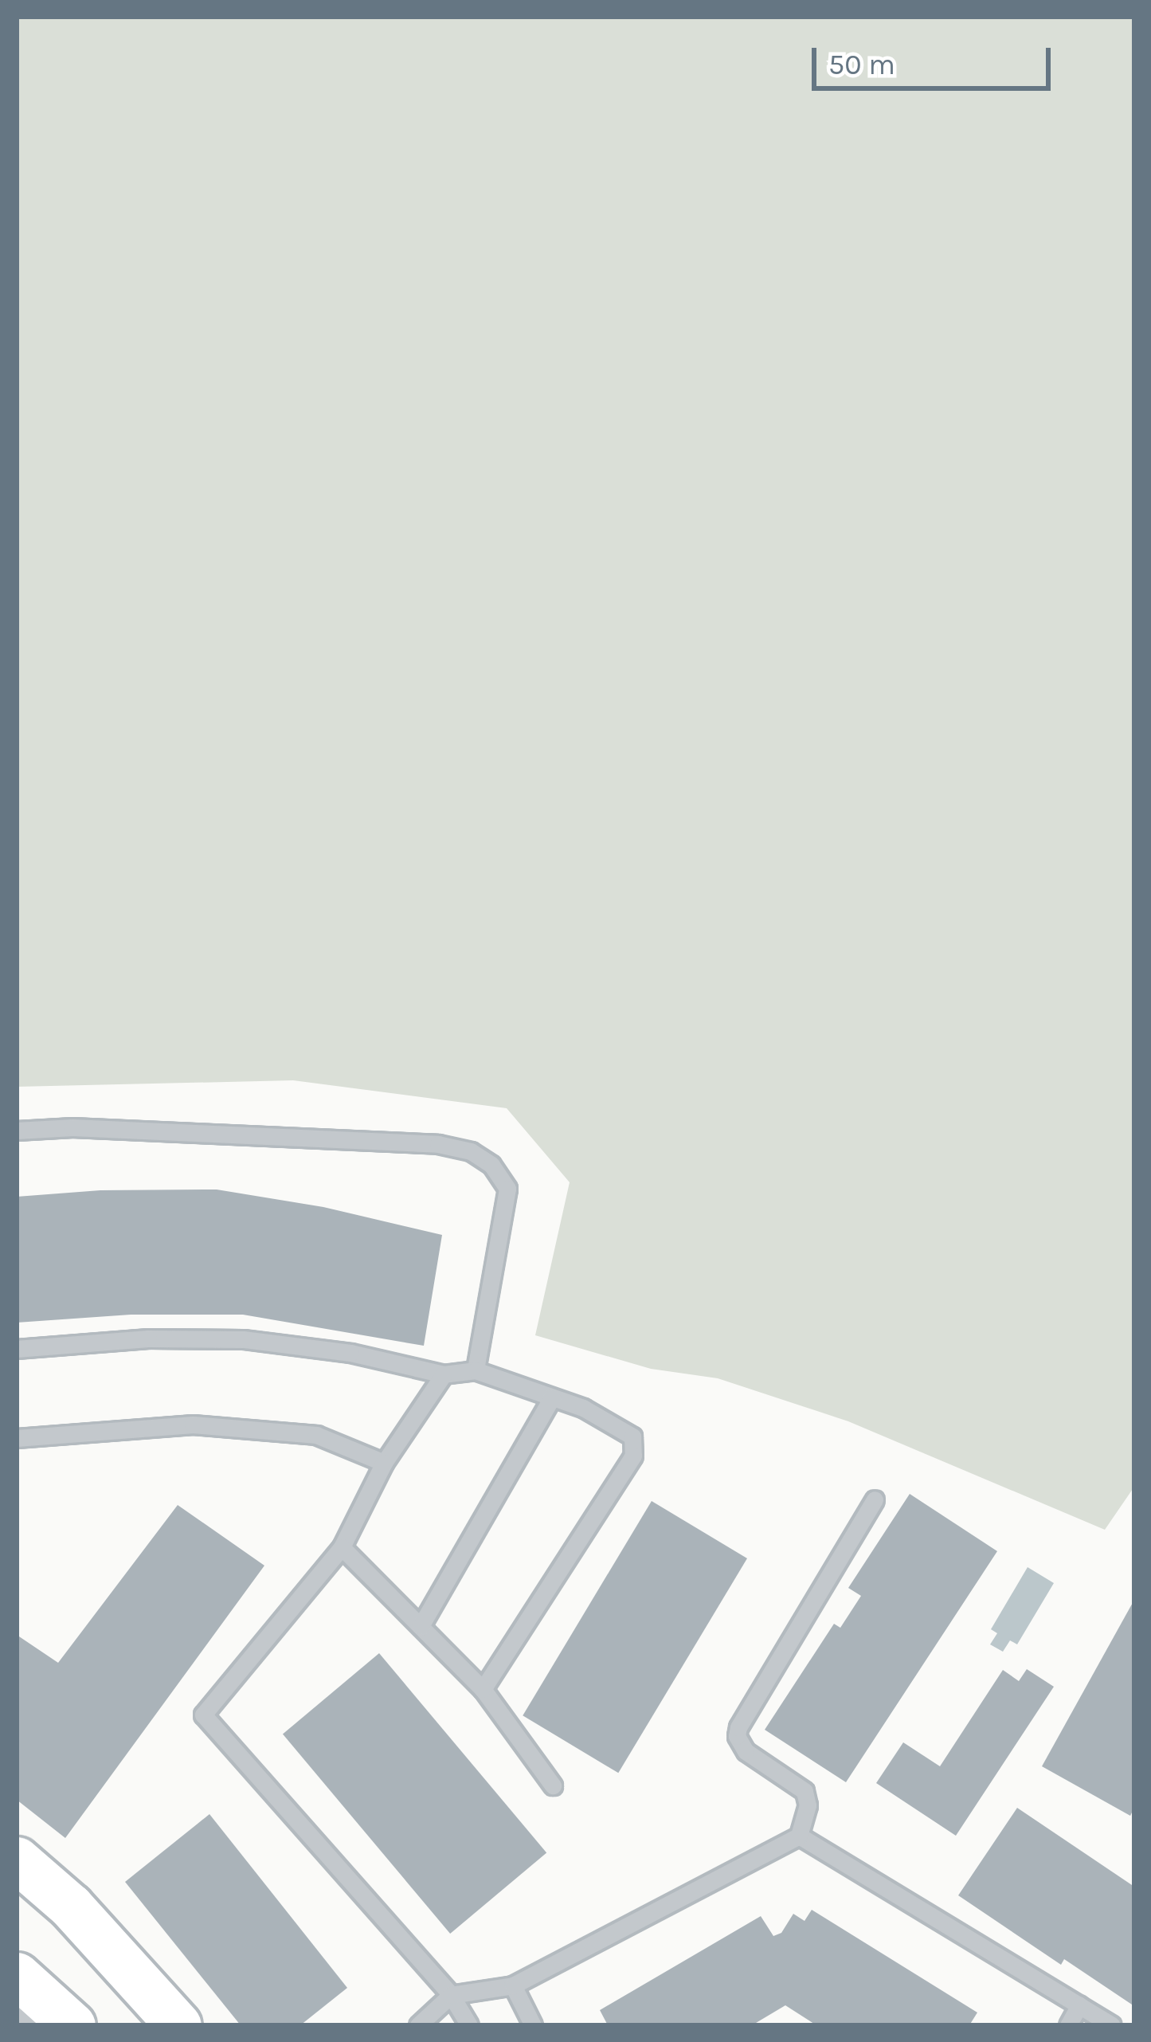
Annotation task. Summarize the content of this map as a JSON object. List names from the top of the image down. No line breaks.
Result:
{"scale_bar":"50 m"}
